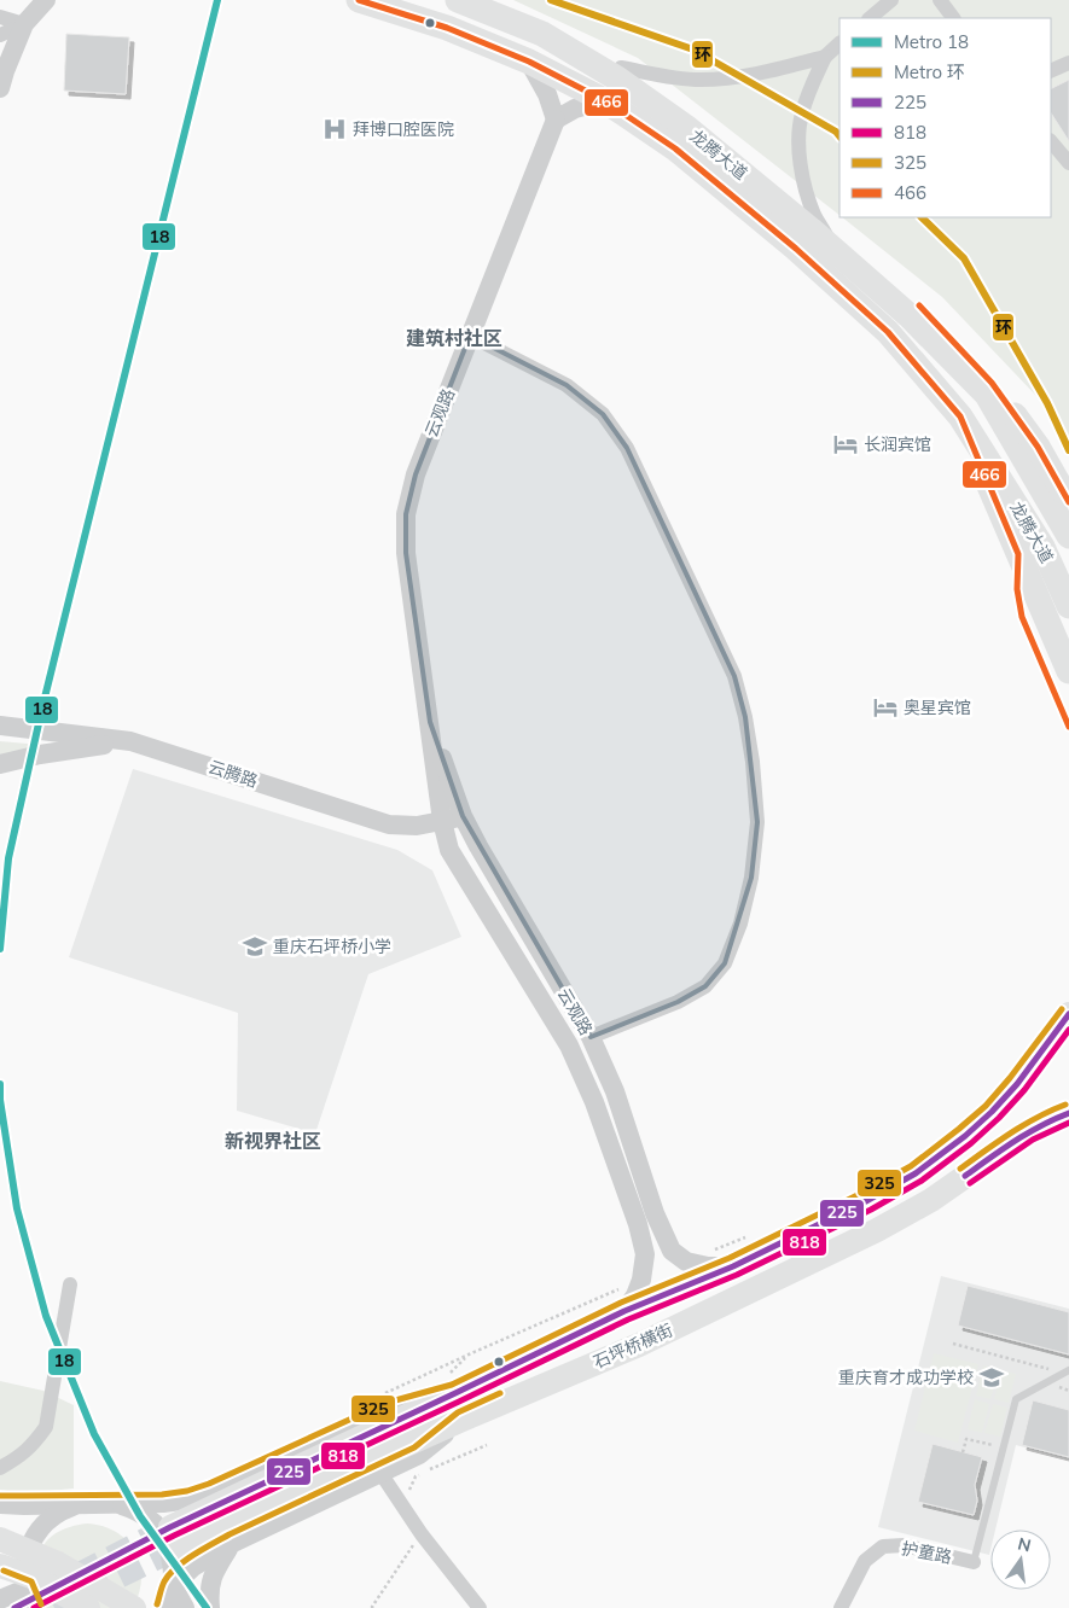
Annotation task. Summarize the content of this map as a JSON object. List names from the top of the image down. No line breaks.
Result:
{"streets":{"highway":["龙腾大道"],"main road":["石坪桥横街"],"street":["云观路","云腾路","护童路"]},"crossings":[["云观路","云腾路"],["云观路","石坪桥横街"]],"districts":["建筑村社区","新视界社区"],"places":{"hospital":["拜博口腔医院"],"hotel":["长润宾馆","奥星宾馆"],"school or university":["重庆石坪桥小学","重庆育才成功学校"]},"lines":["metro line 18","metro line 环","transit line 466","transit line 325","transit line 225","transit line 818"],"legend":["Metro 18","Metro 环","225","818","325","466"],"north":"top"}
